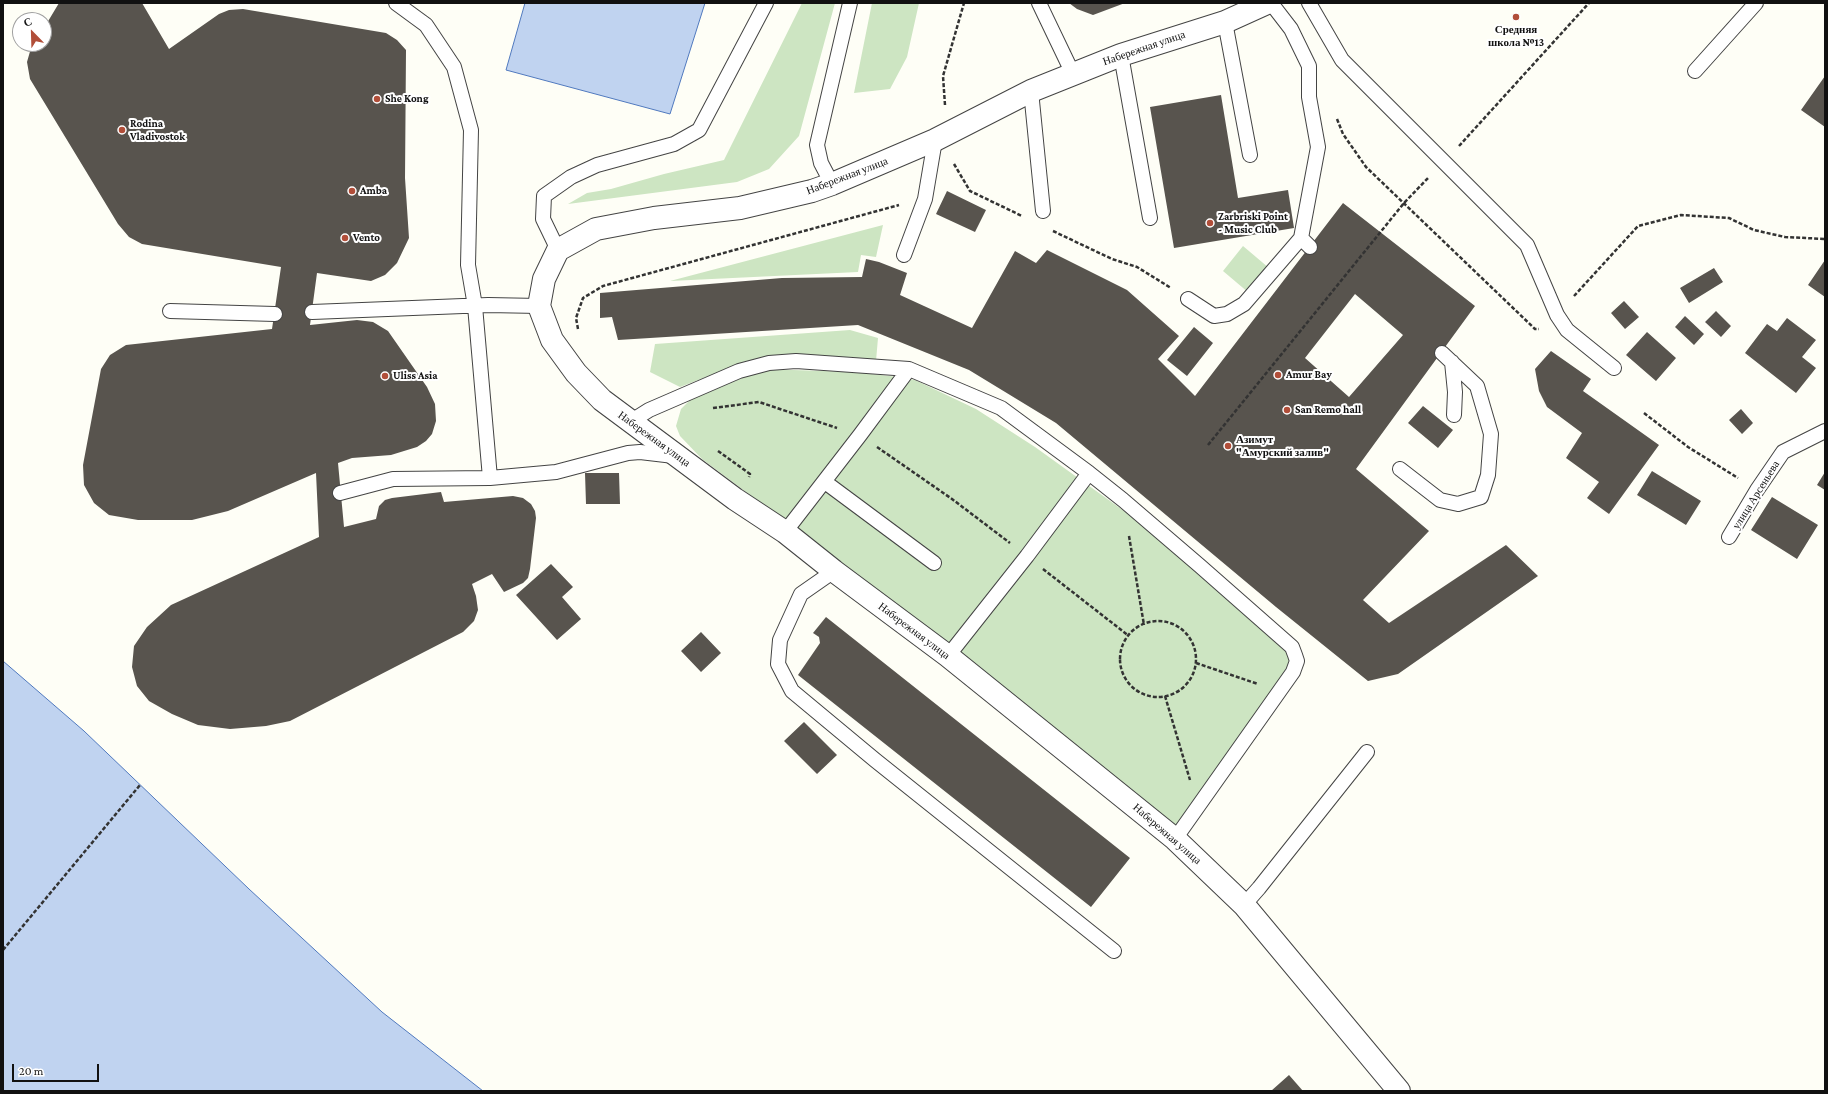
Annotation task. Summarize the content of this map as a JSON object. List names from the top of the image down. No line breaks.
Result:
{"streets":{"street":["Набережная улица"],"lane":["улица Арсеньева"]},"places":["Средняя школа №13","She Kong","Rodina Vladivostok","Amba","Zarbriski Point - Music Club","Vento","Amur Bay","Uliss Asia","San Remo hall","Азимут \"Амурский залив\""],"scale_bar":"20 m","north":"top left"}
